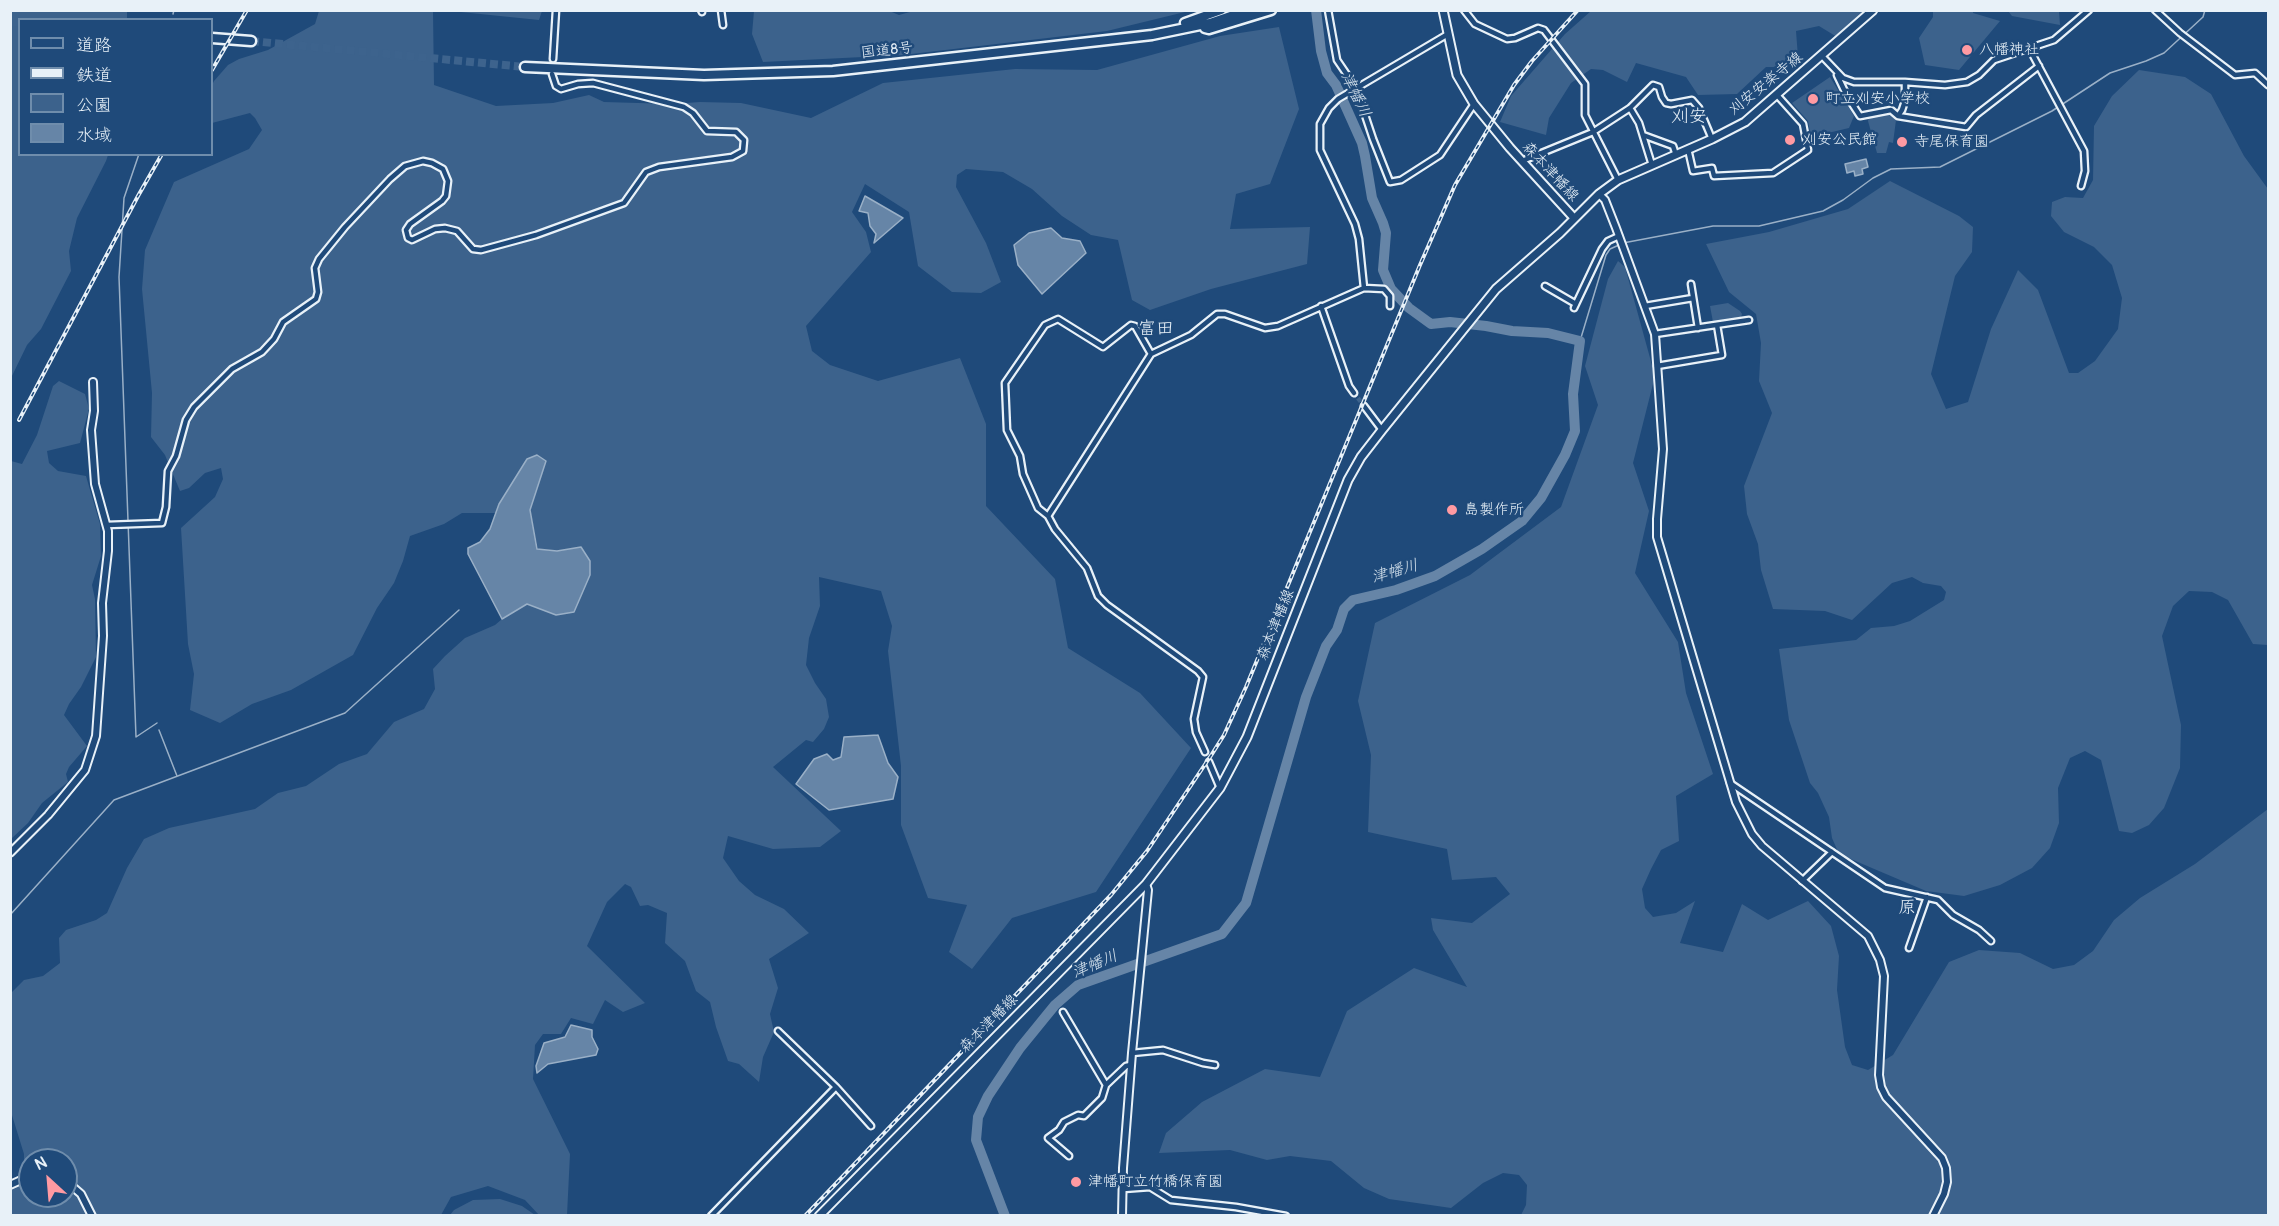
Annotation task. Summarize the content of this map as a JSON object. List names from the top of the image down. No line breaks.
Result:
{"streets":{"highway":["国道8号"],"main road":["刈安安楽寺線","森本津幡線"]},"crossings":[["刈安安楽寺線","森本津幡線"]],"districts":["刈安","富田","原"],"water":["津幡川"],"places":["八幡神社","町立刈安小学校","刈安公民館","寺尾保育園","島製作所","津幡町立竹橋保育園"],"legend":["道路","鉄道","公園","水域"],"north":"top left"}
